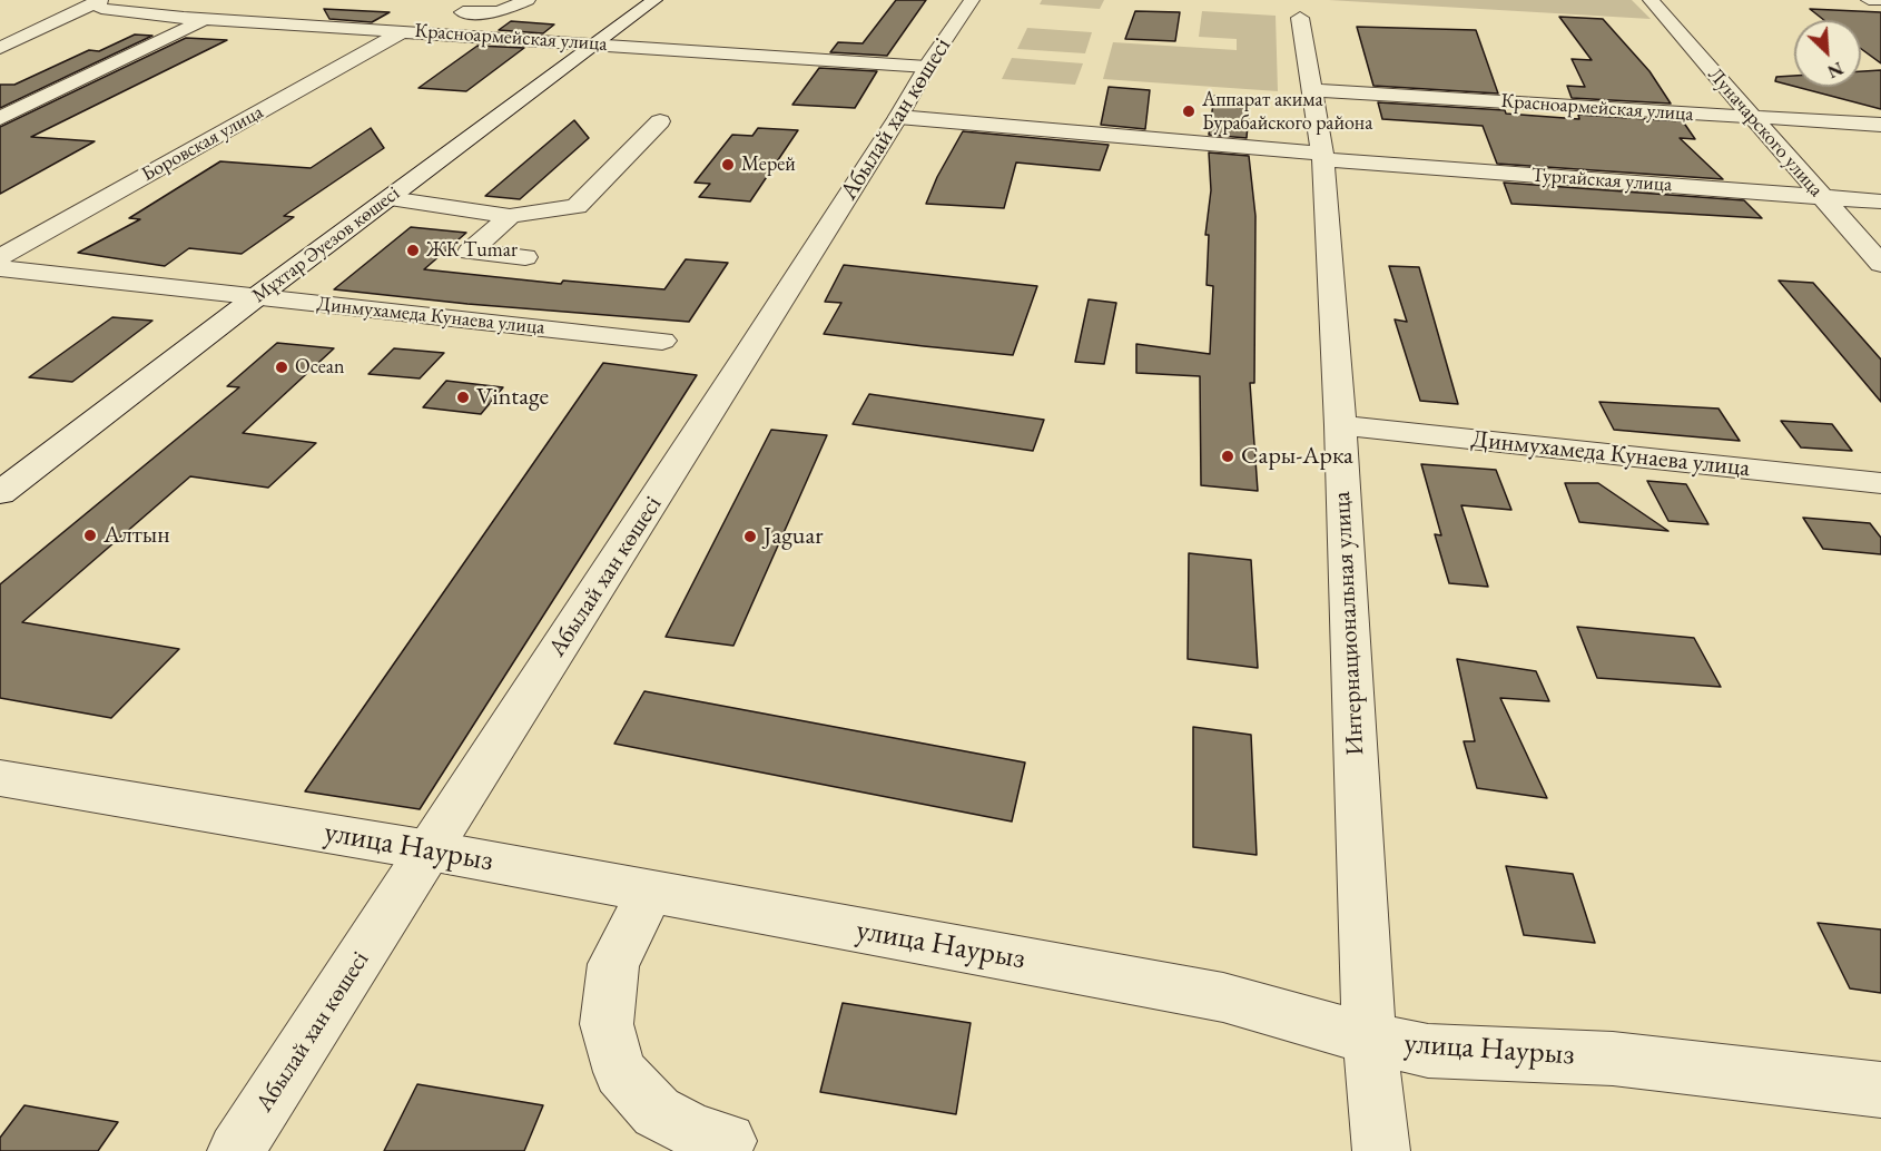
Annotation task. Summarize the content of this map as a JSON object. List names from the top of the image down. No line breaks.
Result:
{"streets":{"street":["Красноармейская улица","Абылай хан көшесі","Луначарского улица","Боровская улица","Тургайская улица","Мұхтар Әуезов көшесі","Динмухамеда Кунаева улица","Интернациональная улица","улица Наурыз"]},"crossings":[["Красноармейская улица","Абылай хан көшесі"],["Красноармейская улица","Луначарского улица"],["Красноармейская улица","Боровская улица"],["Красноармейская улица","Мұхтар Әуезов көшесі"],["Красноармейская улица","Интернациональная улица"],["Абылай хан көшесі","Тургайская улица"],["Абылай хан көшесі","улица Наурыз"],["Луначарского улица","Тургайская улица"],["Тургайская улица","Интернациональная улица"],["Мұхтар Әуезов көшесі","Динмухамеда Кунаева улица"],["Динмухамеда Кунаева улица","Интернациональная улица"],["Интернациональная улица","улица Наурыз"]],"places":["Аппарат акима Бурабайского района","Мерей","ЖК Tumar","Ocean","Vintage","Сары-Арка","Алтын","Jaguar"],"north":"bottom right"}
